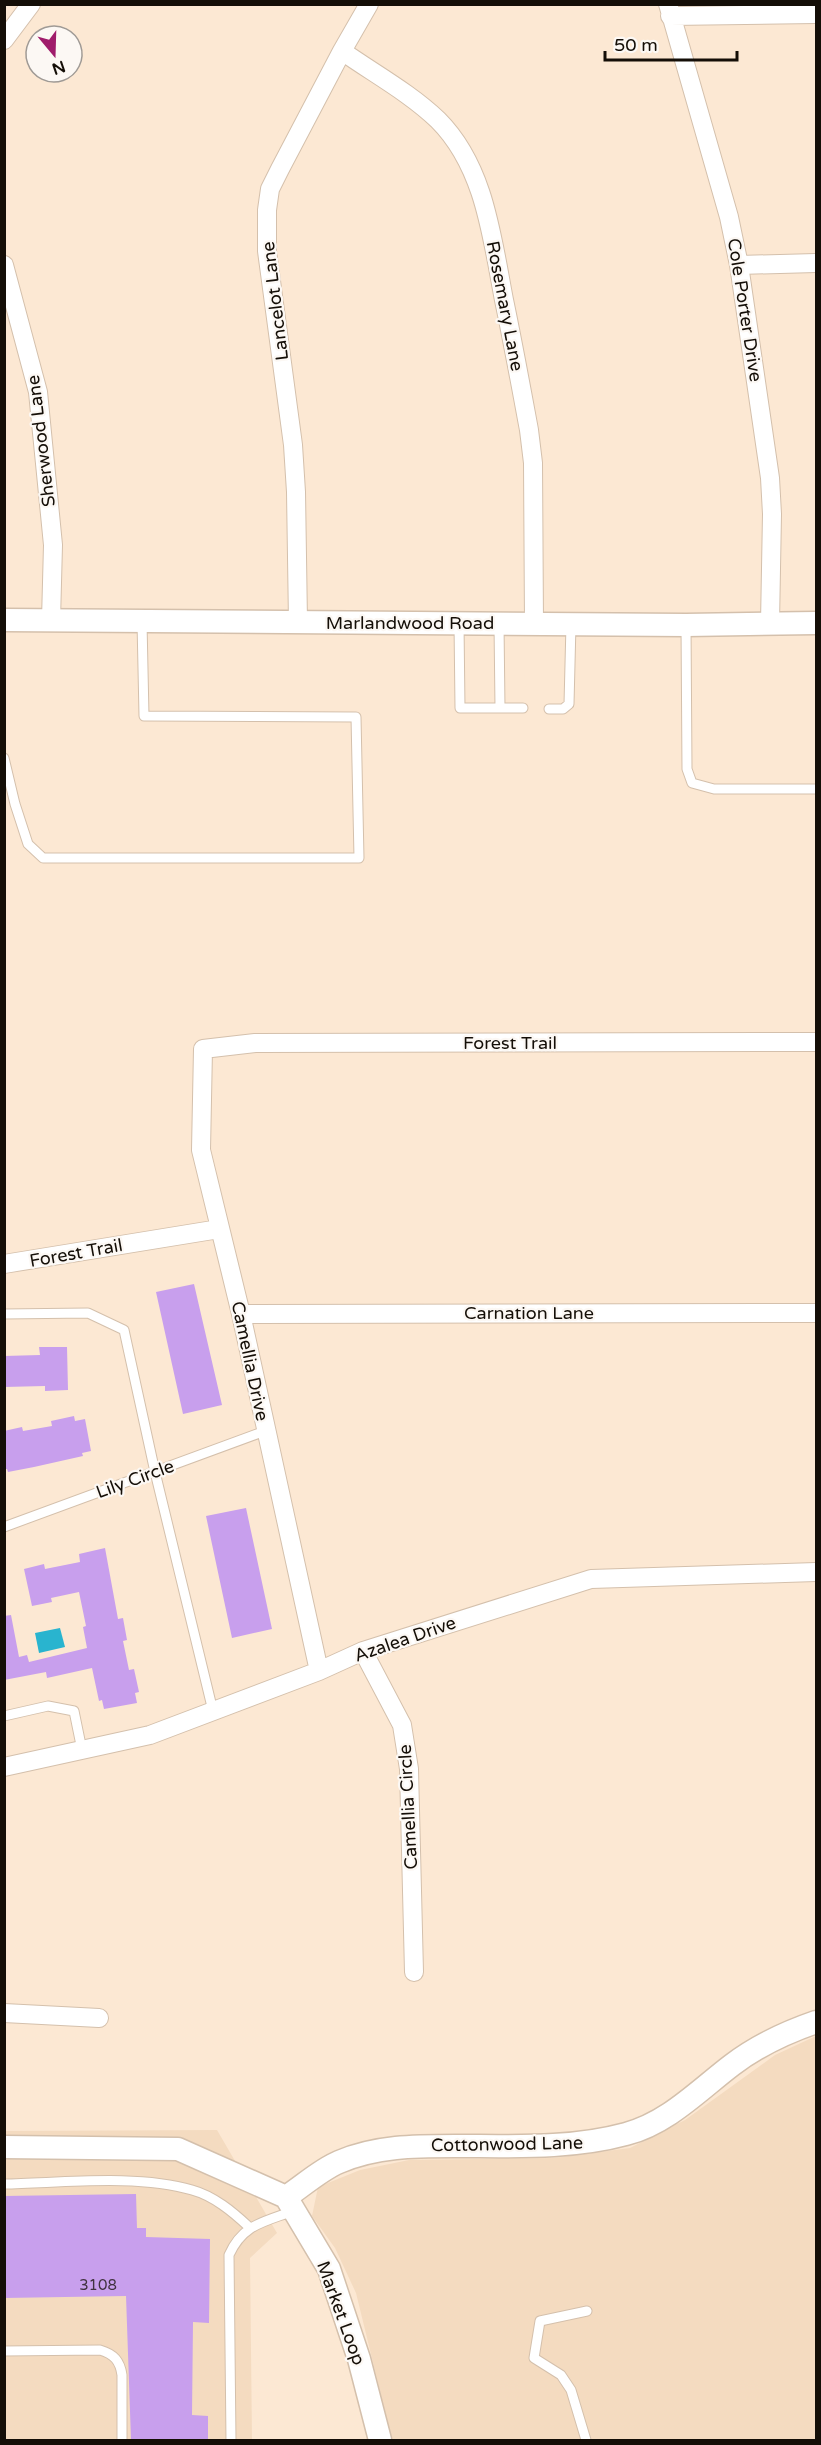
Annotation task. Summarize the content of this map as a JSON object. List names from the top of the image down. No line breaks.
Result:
{"streets":{"street":["Lancelot Lane","Rosemary Lane","Cole Porter Drive","Sherwood Lane","Marlandwood Road","Forest Trail","Carnation Lane","Camellia Drive","Azalea Drive","Camellia Circle","Cottonwood Lane","Market Loop"],"lane":["Lily Circle"]},"crossings":[["Lancelot Lane","Rosemary Lane"],["Lancelot Lane","Marlandwood Road"],["Rosemary Lane","Marlandwood Road"],["Cole Porter Drive","Marlandwood Road"],["Sherwood Lane","Marlandwood Road"],["Forest Trail","Camellia Drive"],["Carnation Lane","Camellia Drive"],["Camellia Drive","Lily Circle"],["Camellia Drive","Azalea Drive"],["Azalea Drive","Camellia Circle"],["Cottonwood Lane","Market Loop"]],"house_numbers":["3108"],"scale_bar":"50 m","north":"bottom"}
